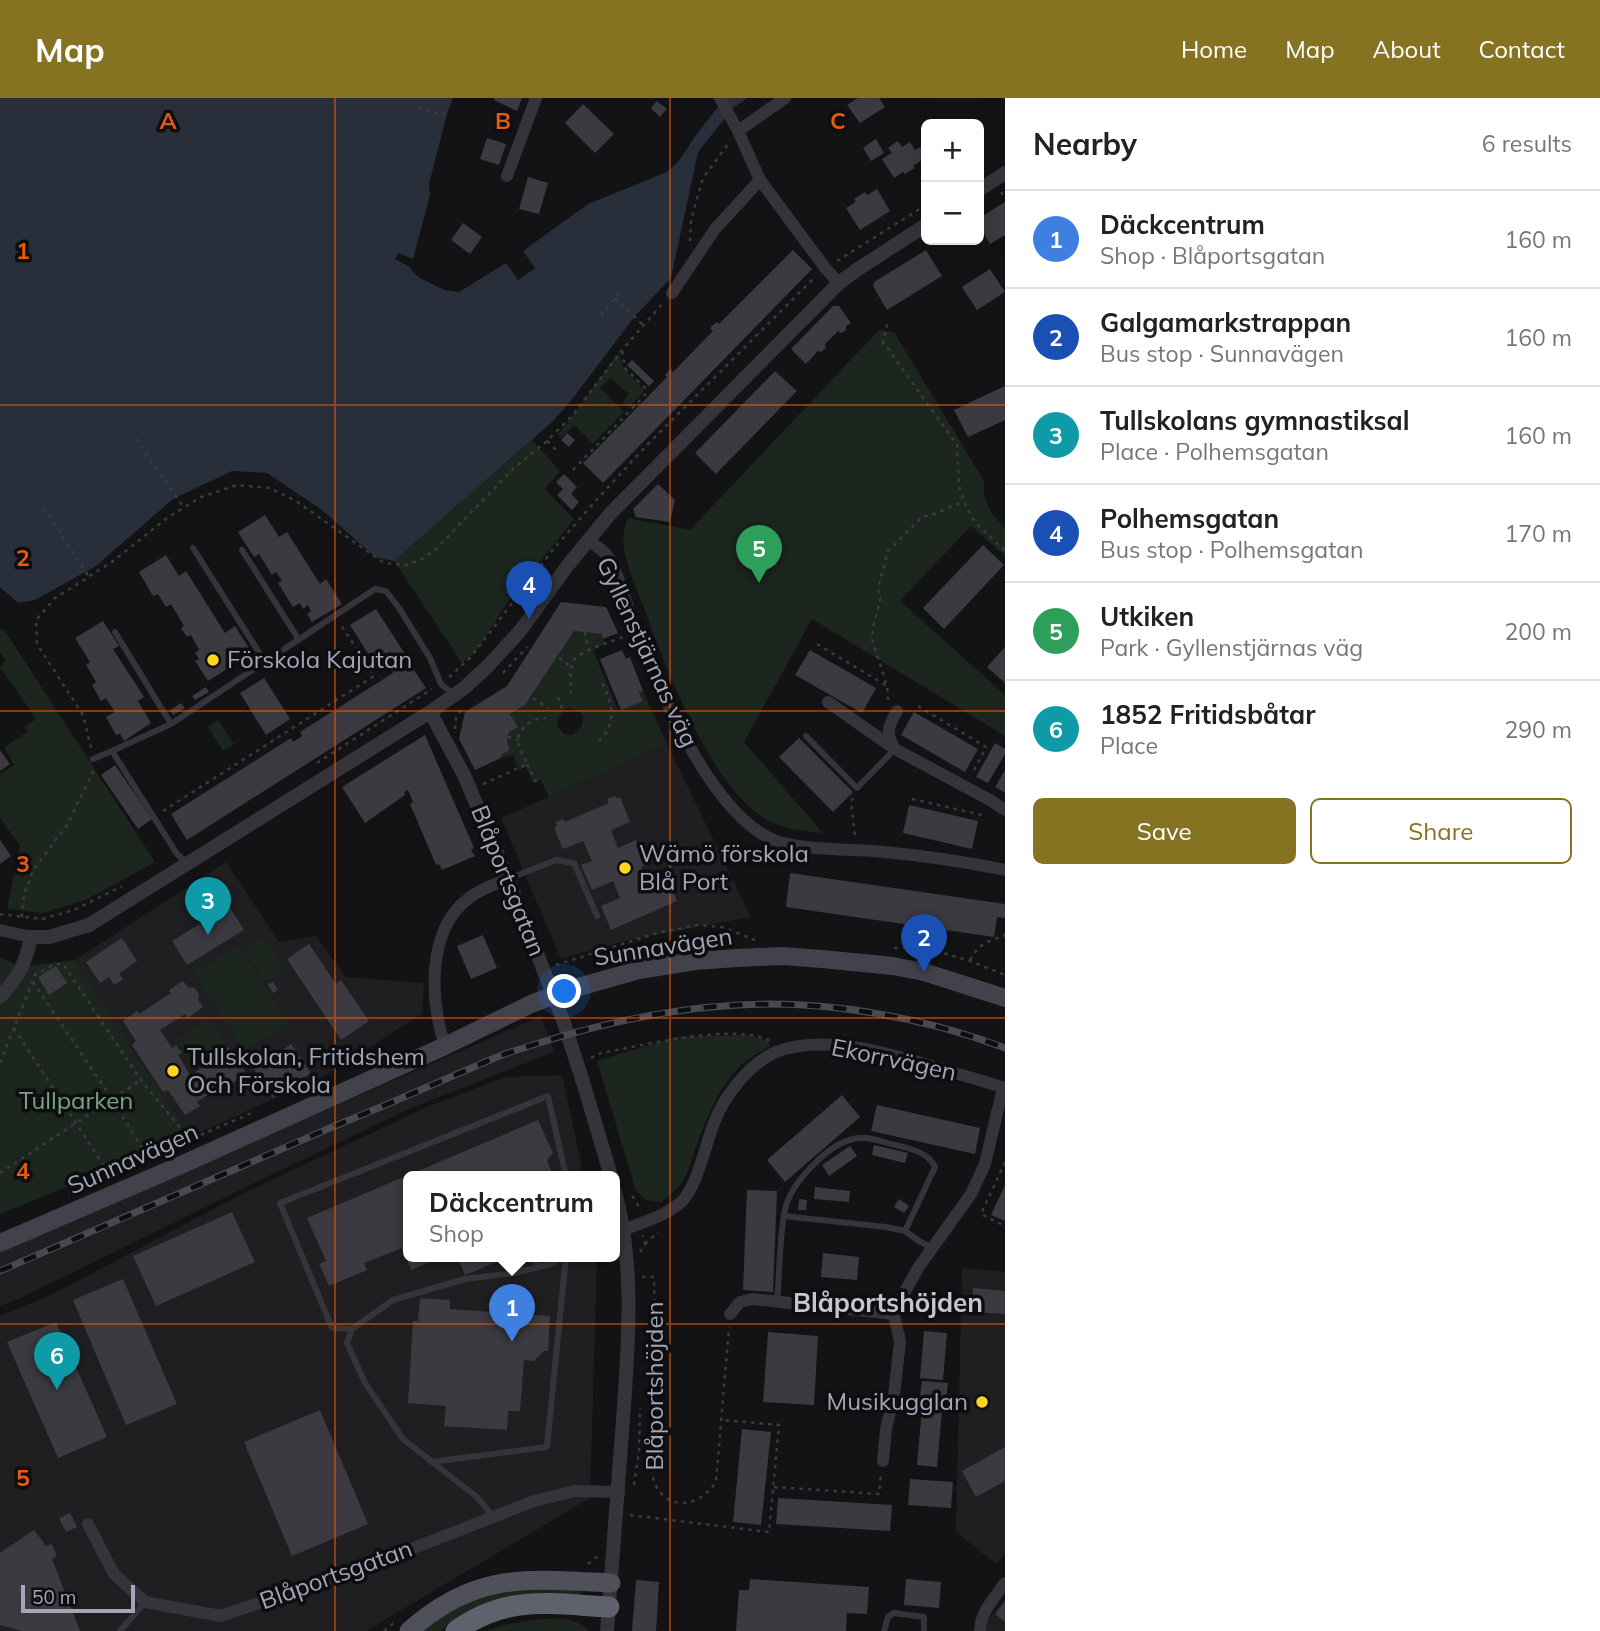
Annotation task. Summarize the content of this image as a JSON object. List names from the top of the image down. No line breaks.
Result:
{"streets":{"main road":["Sunnavägen"],"street":["Gyllenstjärnas väg","Blåportsgatan","Ekorrvägen"],"path":["Blåportshöjden"]},"districts":["Blåportshöjden"],"parks":["Tullparken"],"places":["Förskola Kajutan","Wämö förskola Blå Port","Tullskolan, Fritidshem Och Förskola","Musikugglan"],"scale_bar":"50 m","page":{"header":"Map","nav":["Home","Map","About","Contact"],"heading":["Nearby","6 results"],"map_buttons":["+","−"],"list":[{"mark":"1","name":"Däckcentrum","note":"Shop · Blåportsgatan","value":"160 m"},{"mark":"2","name":"Galgamarkstrappan","note":"Bus stop · Sunnavägen","value":"160 m"},{"mark":"3","name":"Tullskolans gymnastiksal","note":"Place · Polhemsgatan","value":"160 m"},{"mark":"4","name":"Polhemsgatan","note":"Bus stop · Polhemsgatan","value":"170 m"},{"mark":"5","name":"Utkiken","note":"Park · Gyllenstjärnas väg","value":"200 m"},{"mark":"6","name":"1852 Fritidsbåtar","note":"Place","value":"290 m"}],"pins":["5","4","3","2","1","6"],"buttons":["Save","Share"],"popup":["Däckcentrum","Shop"],"scale":"50 m"},"grid":{"columns":["A","B","C"],"rows":["1","2","3","4","5"]}}
